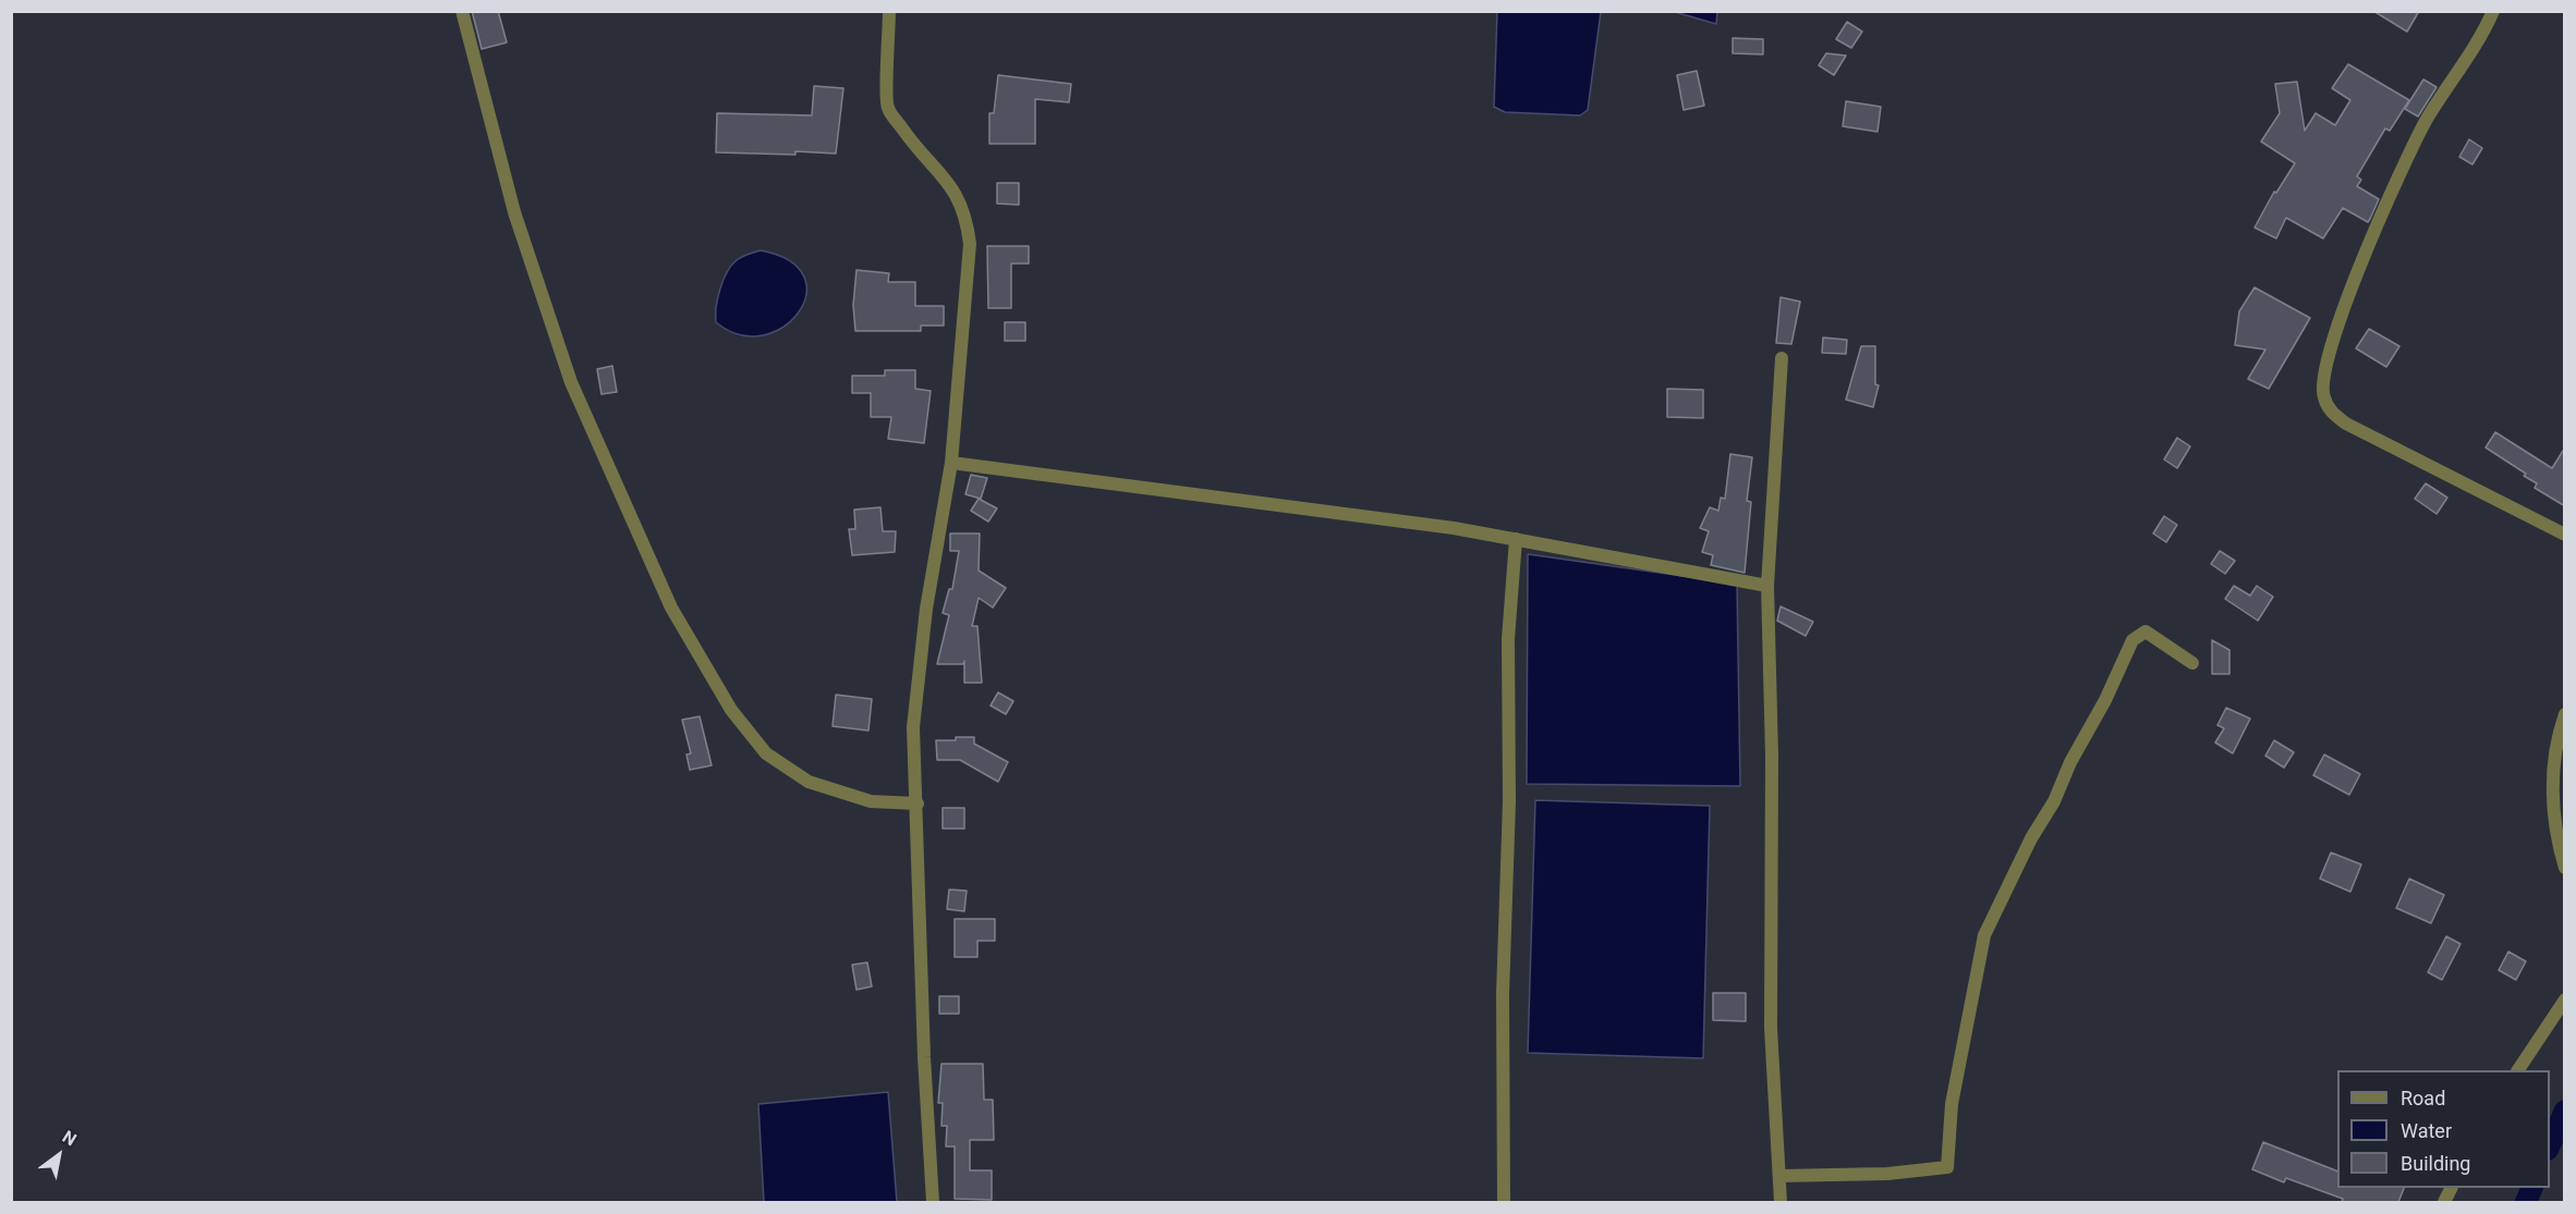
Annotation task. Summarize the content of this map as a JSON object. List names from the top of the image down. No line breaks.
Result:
{"legend":["Road","Water","Building"],"north":"top right"}
